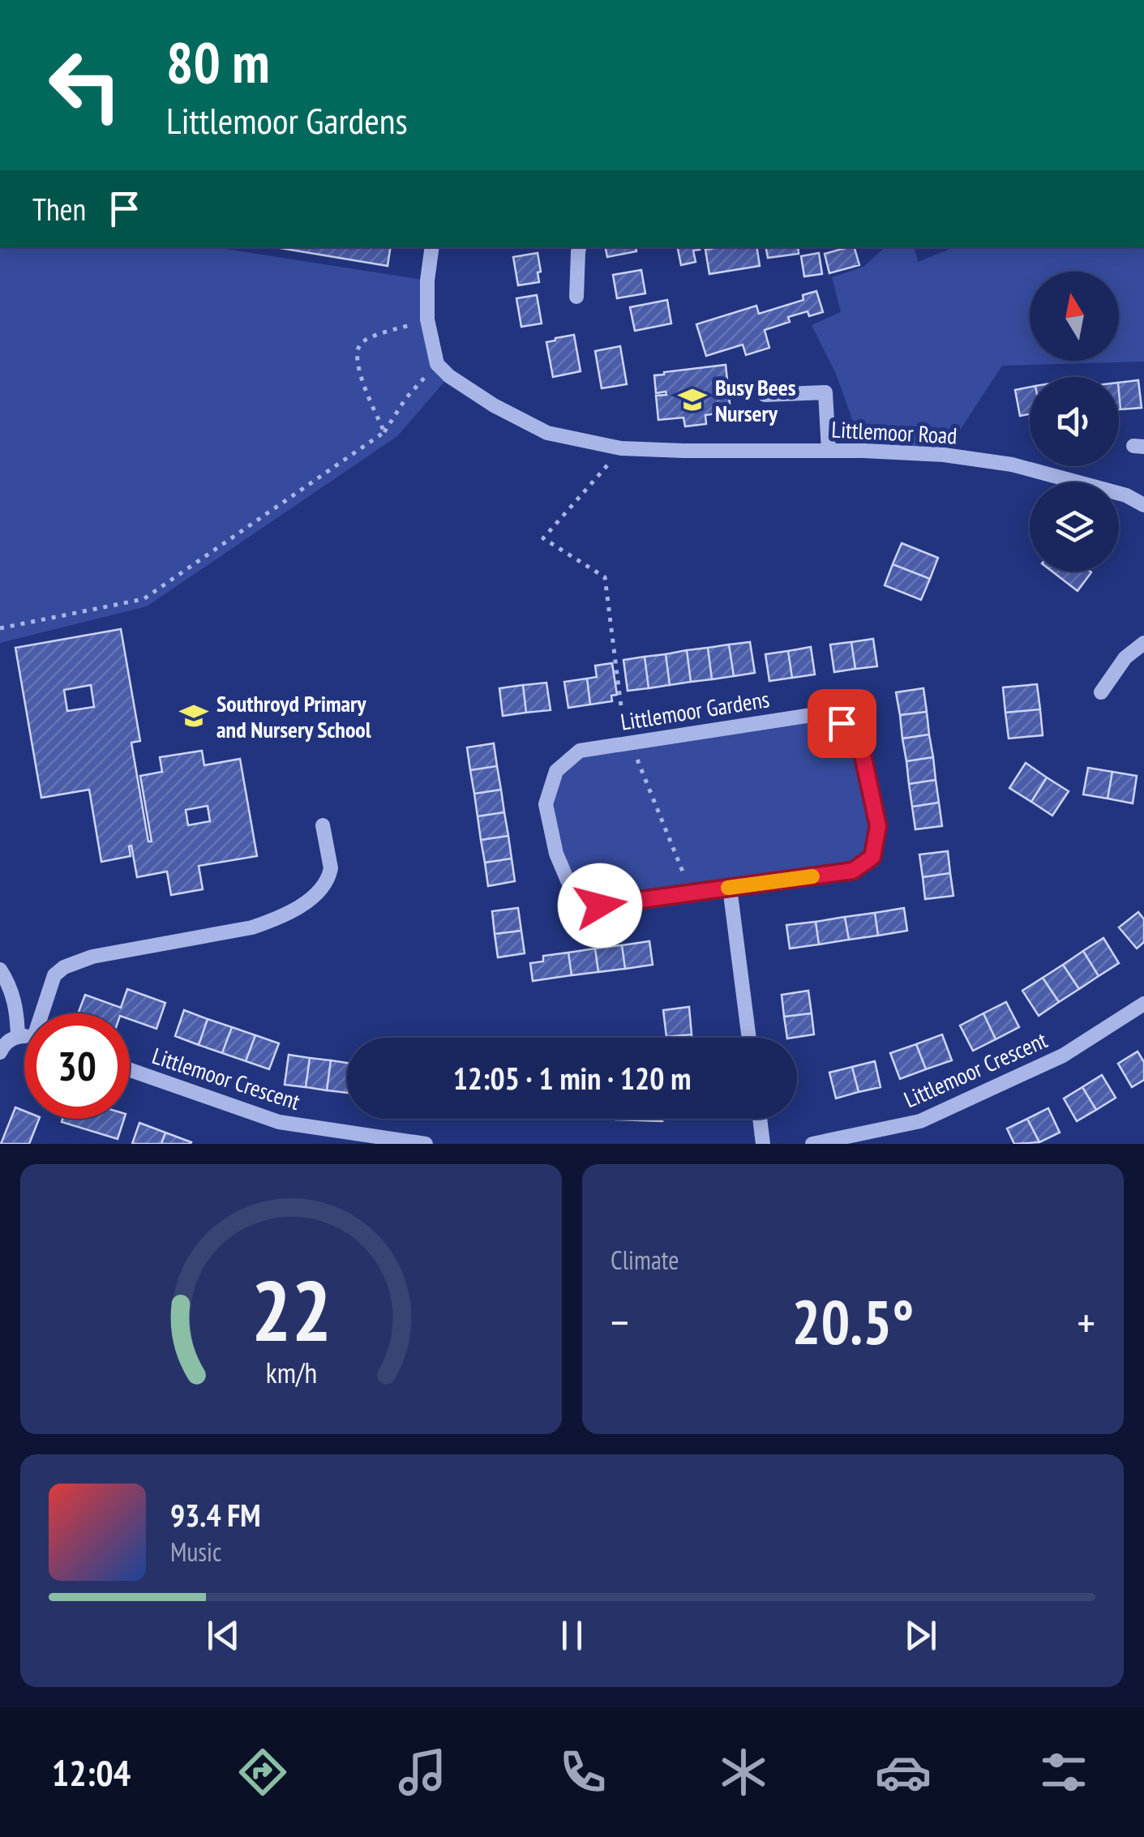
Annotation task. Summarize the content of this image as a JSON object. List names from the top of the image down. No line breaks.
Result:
{"streets":{"street":["Littlemoor Road","Littlemoor Gardens","Littlemoor Crescent"]},"places":{"school or university":["Busy Bees Nursery","Southroyd Primary and Nursery School"]},"north":"top","page":{"turn":["80 m","Littlemoor Gardens"],"then":"Then","limit":"30","trip":"12:05 · 1 min · 120 m","tile":"Climate","heat":["−","20.5°","+"],"song":["93.4 FM","Music"],"tabs":"12:04","gauge":["22","km/h"]}}
